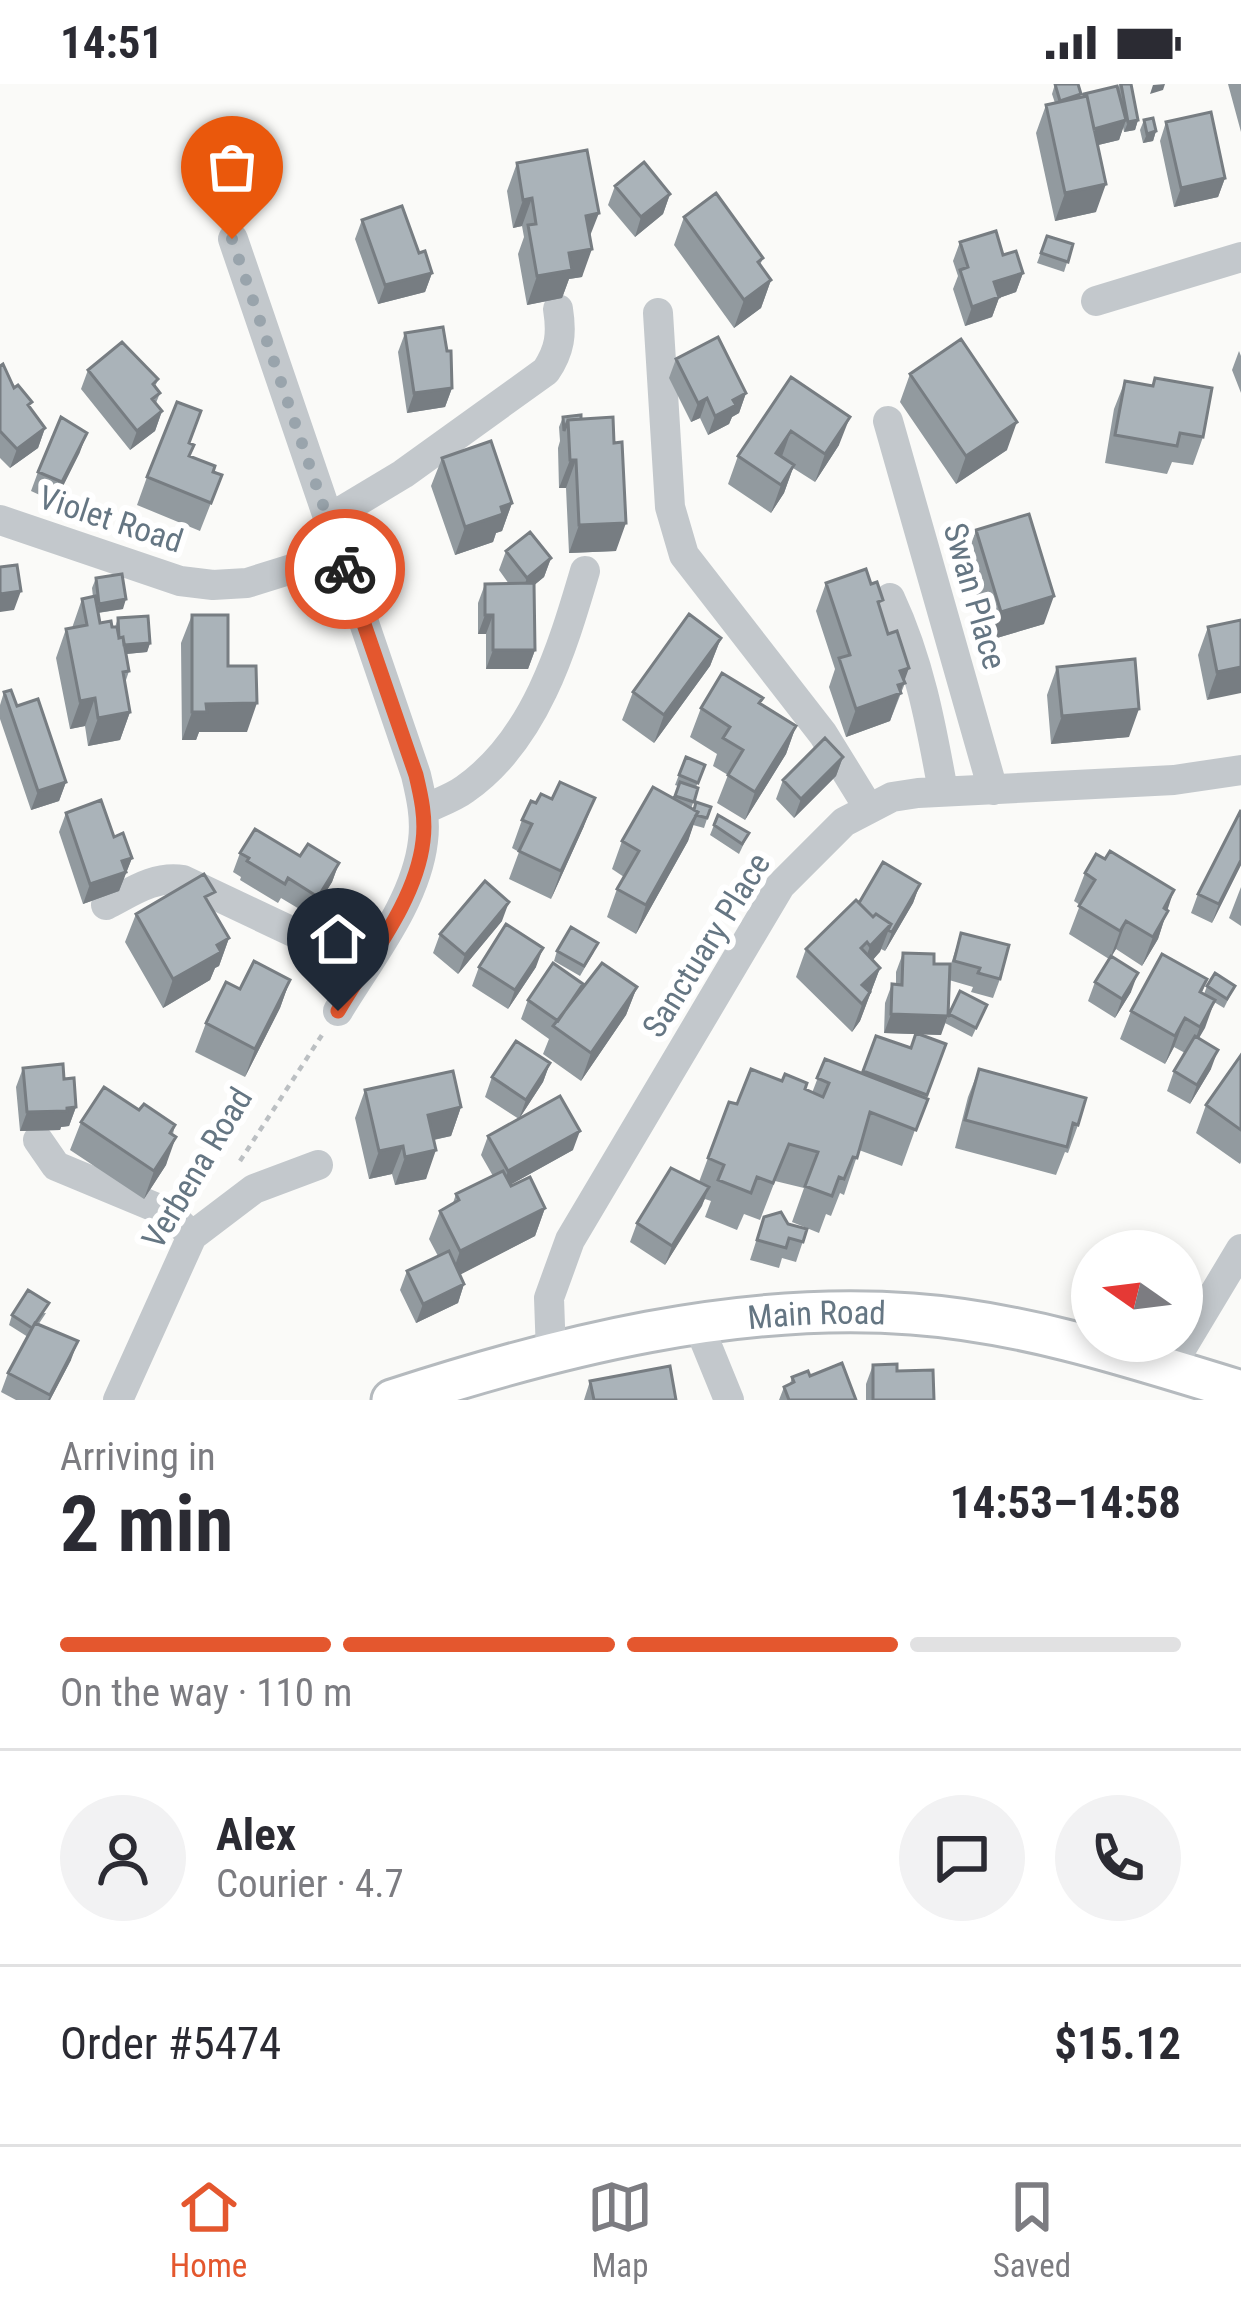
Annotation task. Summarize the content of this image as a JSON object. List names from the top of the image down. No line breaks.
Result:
{"streets":{"main road":["Main Road"],"street":["Violet Road","Swan Place","Sanctuary Place","Verbena Road"]},"crossings":[["Swan Place","Sanctuary Place"],["Sanctuary Place","Main Road"]],"north":"left","page":{"status":"14:51","heading":["2 min","Arriving in","14:53–14:58"],"panel":["Alex","Courier · 4.7","Order #5474","$15.12"],"bar":"On the way · 110 m","tabs":["Home","Map","Saved"]}}
